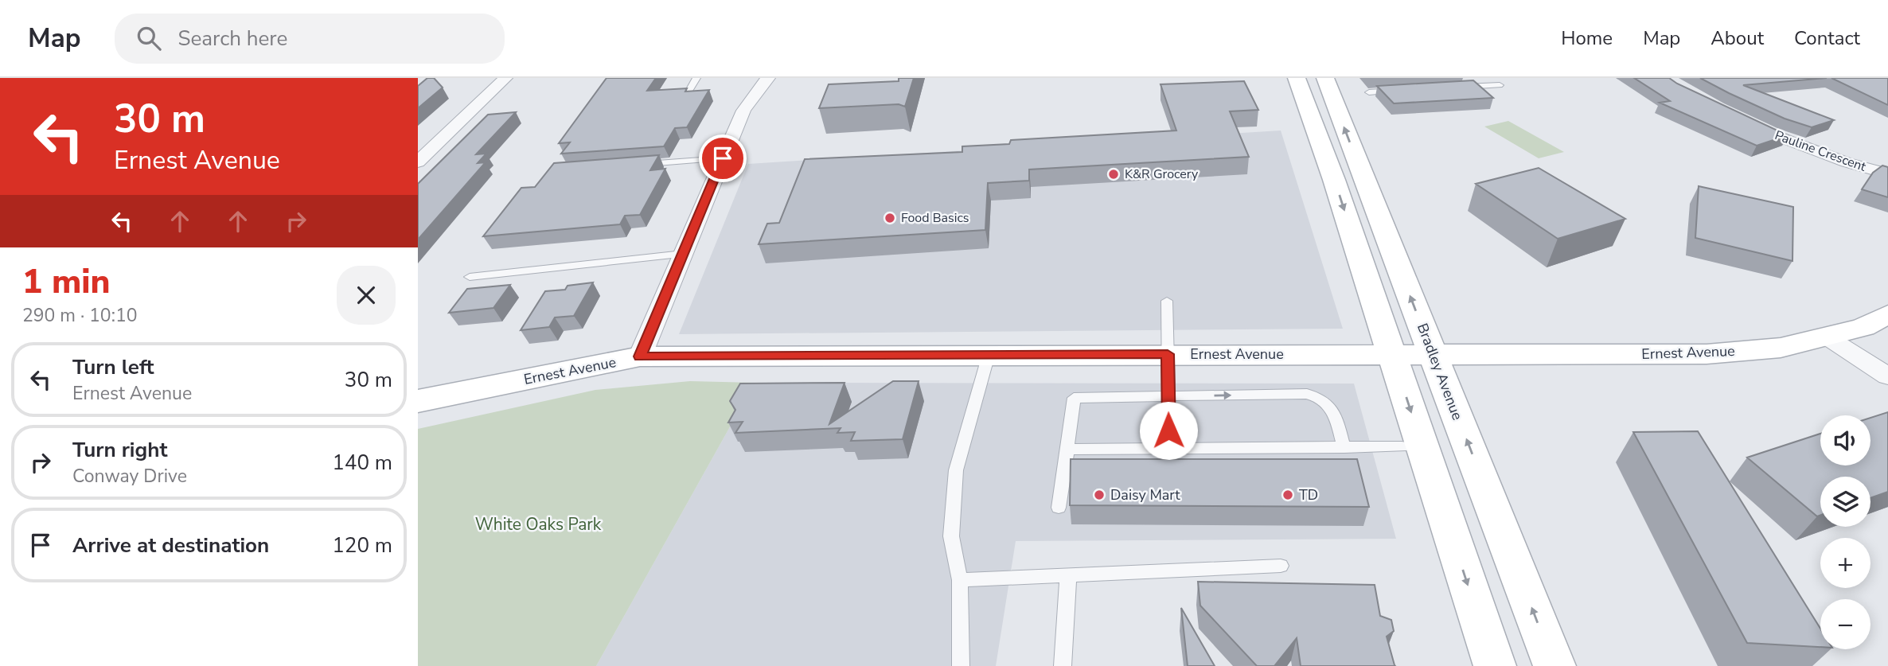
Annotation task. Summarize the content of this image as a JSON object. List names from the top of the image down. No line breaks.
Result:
{"streets":{"main road":["Ernest Avenue","Bradley Avenue"],"street":["Pauline Crescent"]},"crossings":[["Ernest Avenue","Bradley Avenue"]],"parks":["White Oaks Park"],"places":["K&R Grocery","Food Basics","Daisy Mart","TD"],"page":{"header":"Map","search":"Search here","nav":["Home","Map","About","Contact"],"turn":["30 m","Ernest Avenue"],"heading":["1 min","290 m · 10:10"],"list":[{"name":"Turn left","note":"Ernest Avenue","value":"30 m"},{"name":"Turn right","note":"Conway Drive","value":"140 m"},{"name":"Arrive at destination","value":"120 m"}],"map_buttons":["+","−"]}}
